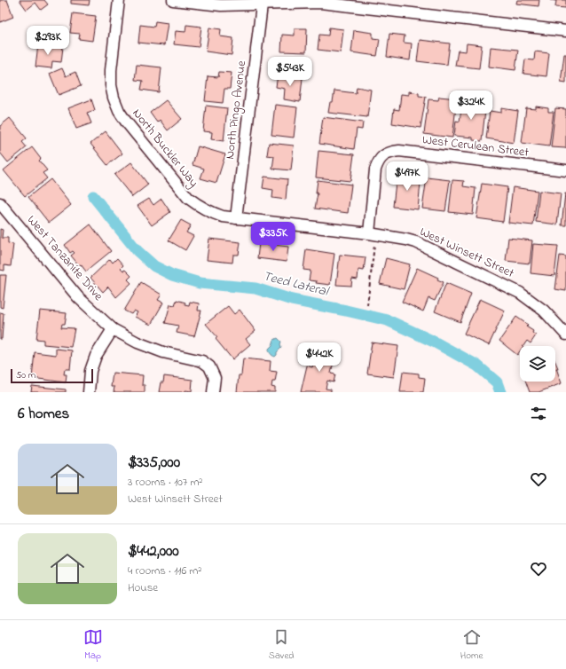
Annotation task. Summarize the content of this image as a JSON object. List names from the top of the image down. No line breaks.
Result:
{"streets":{"street":["North Pingo Avenue","West Cerulean Street","North Buckler Way","West Winsett Street","West Tanzanite Drive"]},"crossings":[["North Pingo Avenue","North Buckler Way"],["North Pingo Avenue","West Winsett Street"],["West Cerulean Street","West Winsett Street"],["North Buckler Way","West Winsett Street"]],"water":["Teed Lateral"],"scale_bar":"50 m","page":{"price":["$293K","$543K","$324K","$497K","$335K","$442K"],"scale":"50 m","heading":"6 homes","list":[{"name":"$335,000","note":"3 rooms · 107 m² · West Winsett Street"},{"name":"$442,000","note":"4 rooms · 116 m² · House"}],"tabs":["Map","Saved","Home"]}}
